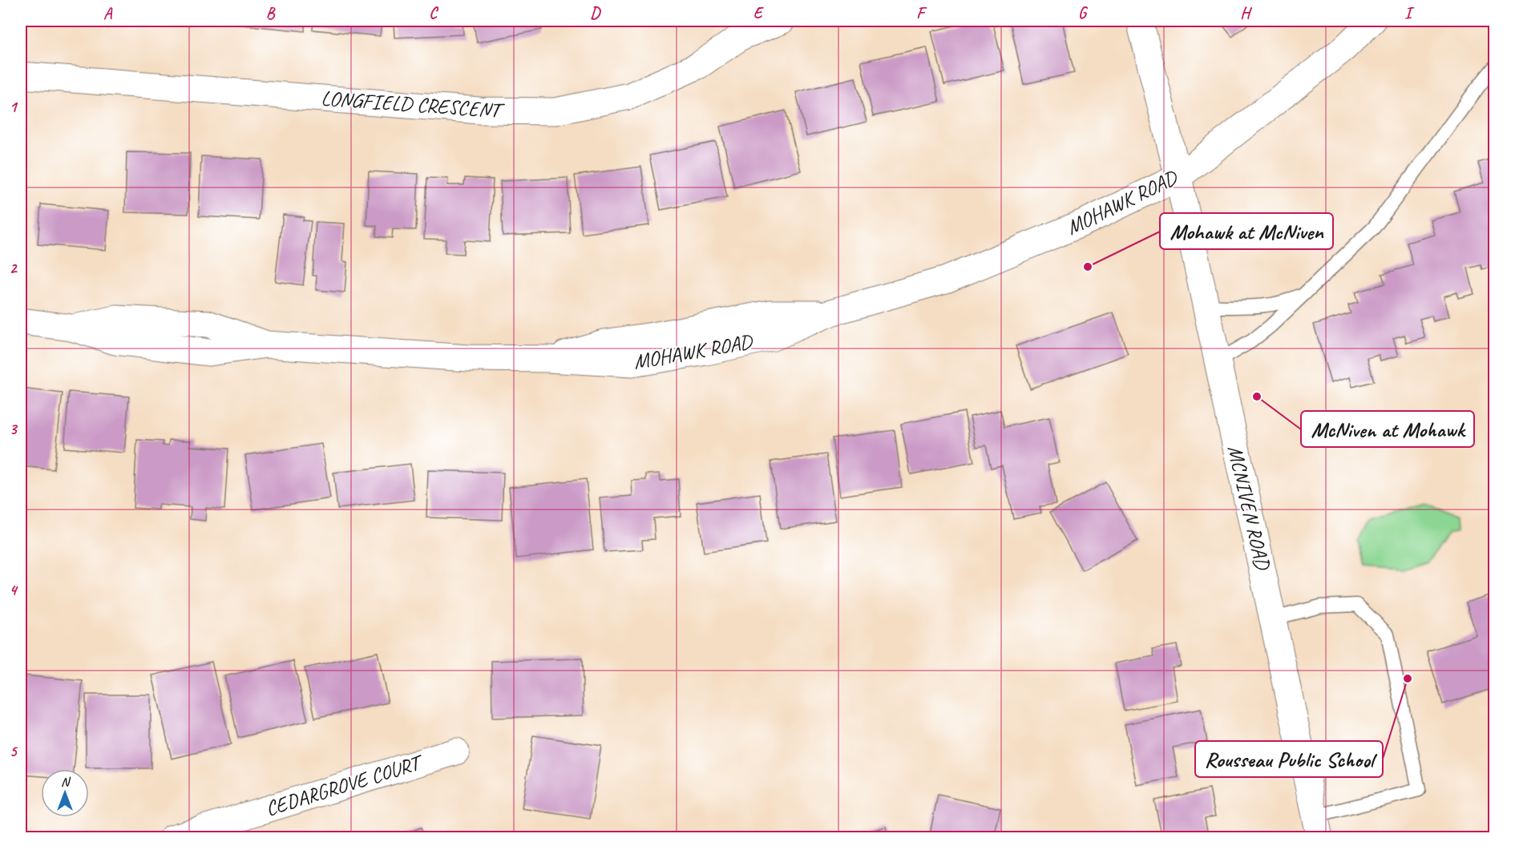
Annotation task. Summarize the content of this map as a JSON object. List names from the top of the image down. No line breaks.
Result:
{"streets":{"main road":["LONGFIELD CRESCENT","MOHAWK ROAD","MCNIVEN ROAD","CEDARGROVE COURT"]},"crossings":[["MOHAWK ROAD","MCNIVEN ROAD"]],"places":["Mohawk at McNiven","McNiven at Mohawk","Rousseau Public School"],"north":"top","grid":{"columns":["A","B","C","D","E","F","G","H","I"],"rows":["1","2","3","4","5"]}}
